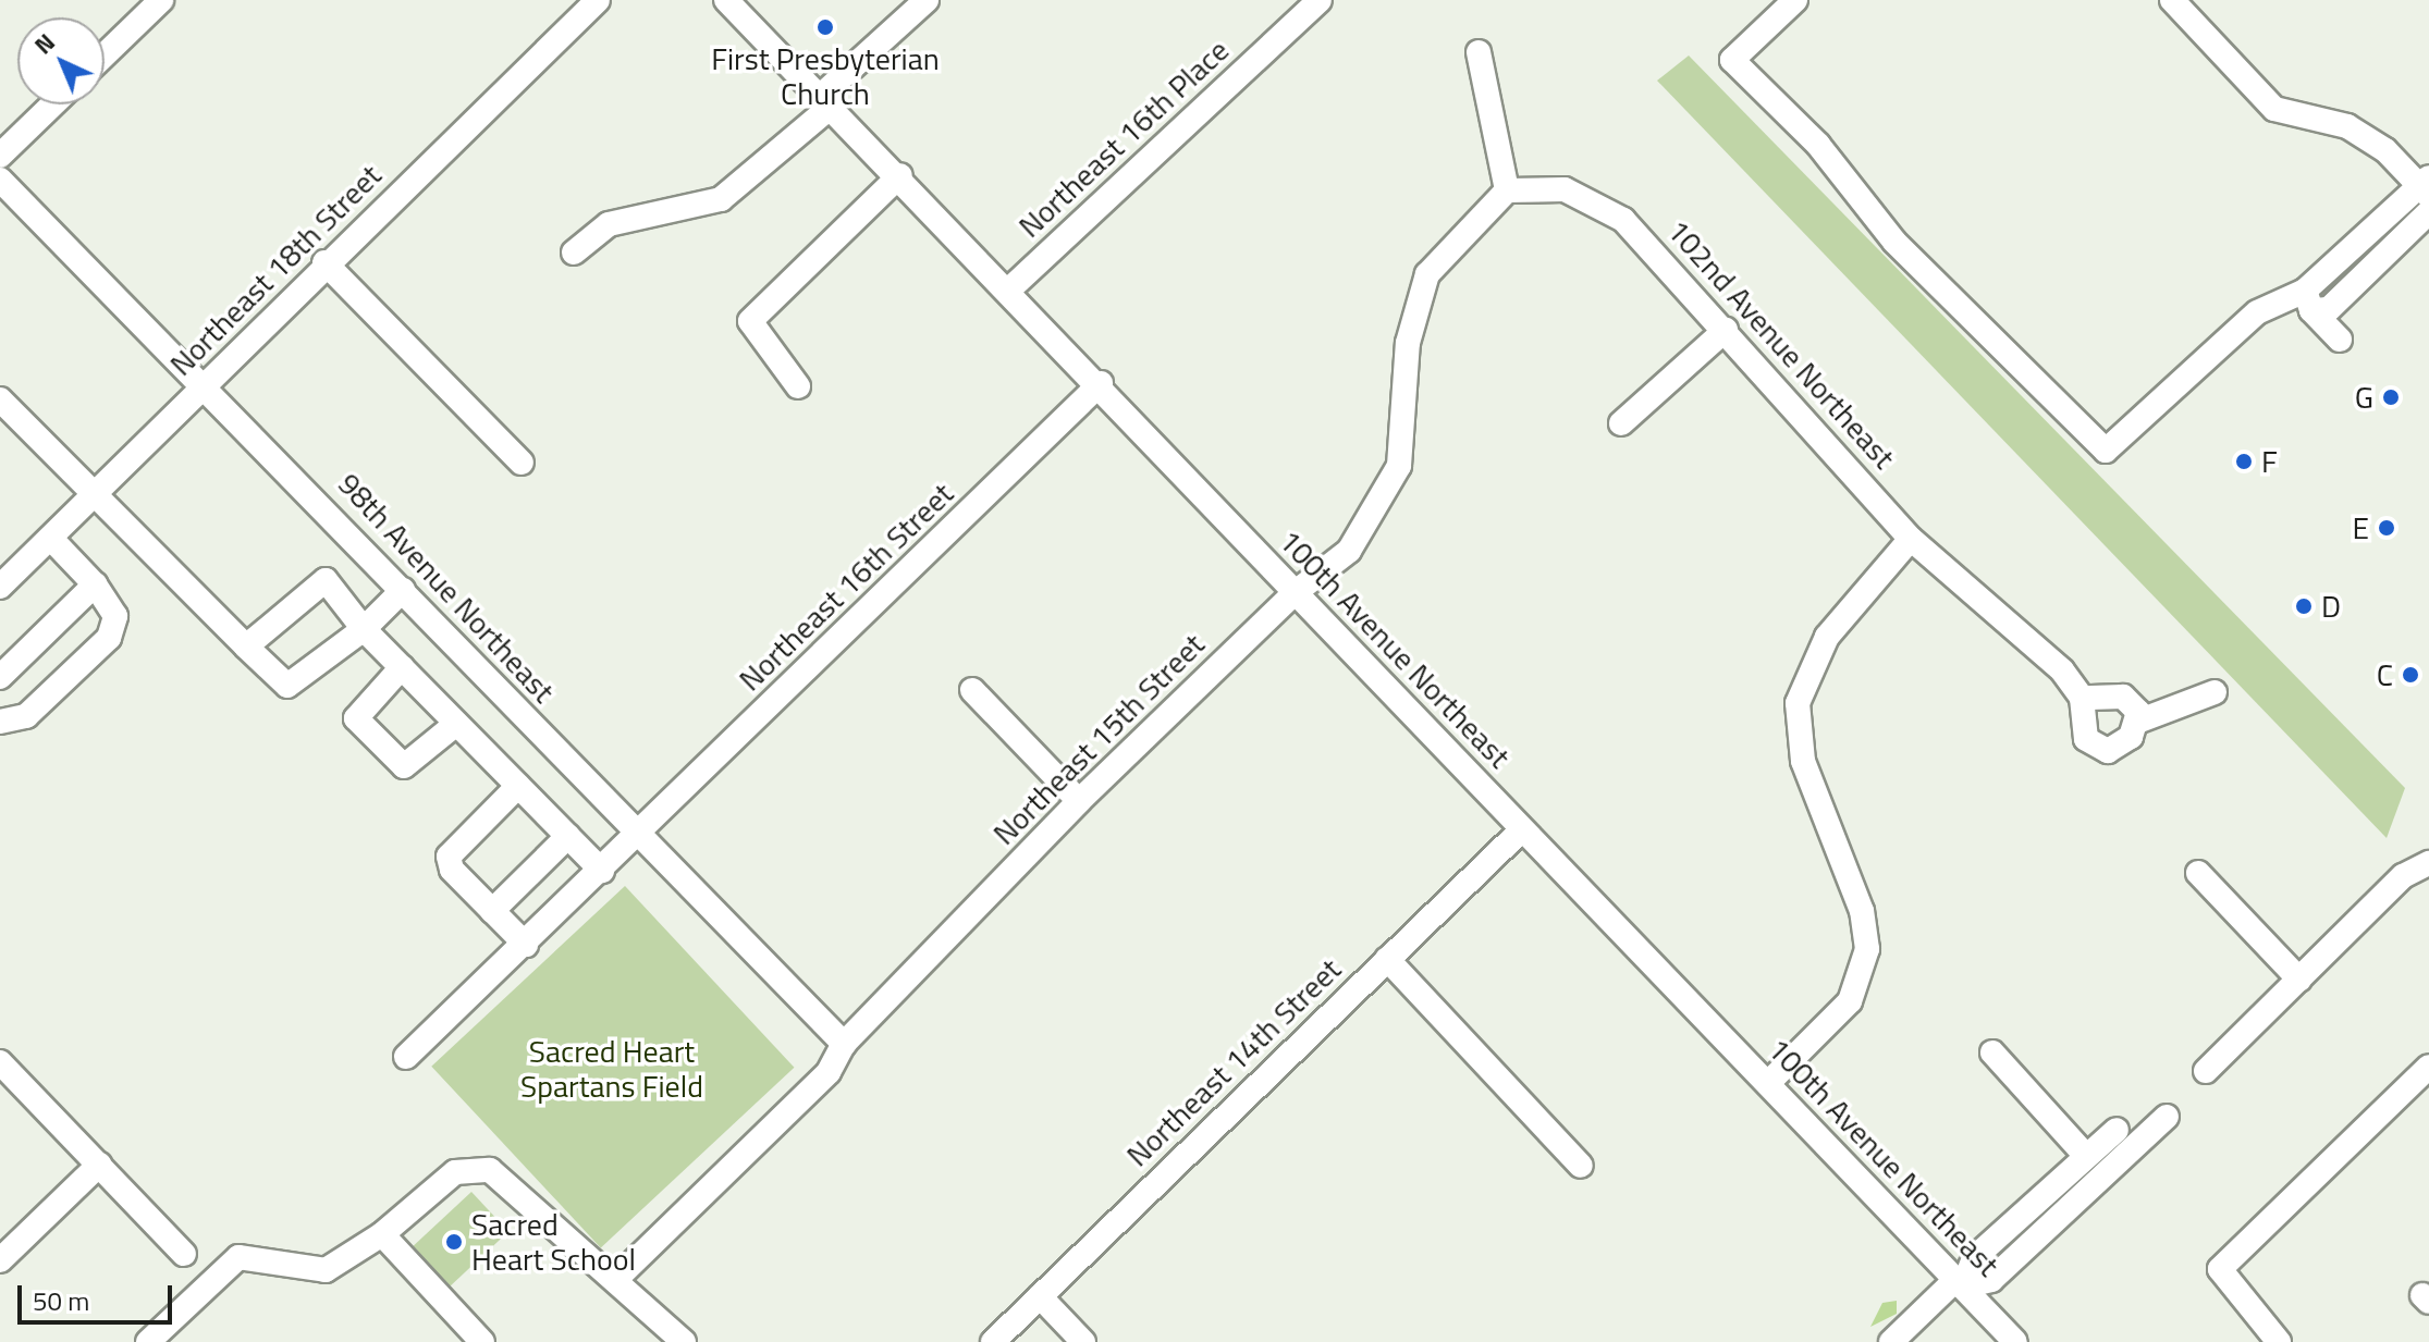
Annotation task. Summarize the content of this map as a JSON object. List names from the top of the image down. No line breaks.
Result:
{"streets":{"street":["Northeast 16th Place","Northeast 18th Street","102nd Avenue Northeast","Northeast 16th Street","98th Avenue Northeast","100th Avenue Northeast","Northeast 15th Street","Northeast 14th Street"]},"crossings":[["Northeast 16th Place","100th Avenue Northeast"],["Northeast 18th Street","98th Avenue Northeast"],["102nd Avenue Northeast","Northeast 15th Street"],["Northeast 16th Street","98th Avenue Northeast"],["Northeast 16th Street","100th Avenue Northeast"],["98th Avenue Northeast","Northeast 15th Street"],["100th Avenue Northeast","Northeast 15th Street"],["100th Avenue Northeast","Northeast 14th Street"]],"parks":["Sacred Heart Spartans Field"],"places":["First Presbyterian Church","G","F","E","D","C","Sacred Heart School"],"scale_bar":"50 m","north":"top left"}
